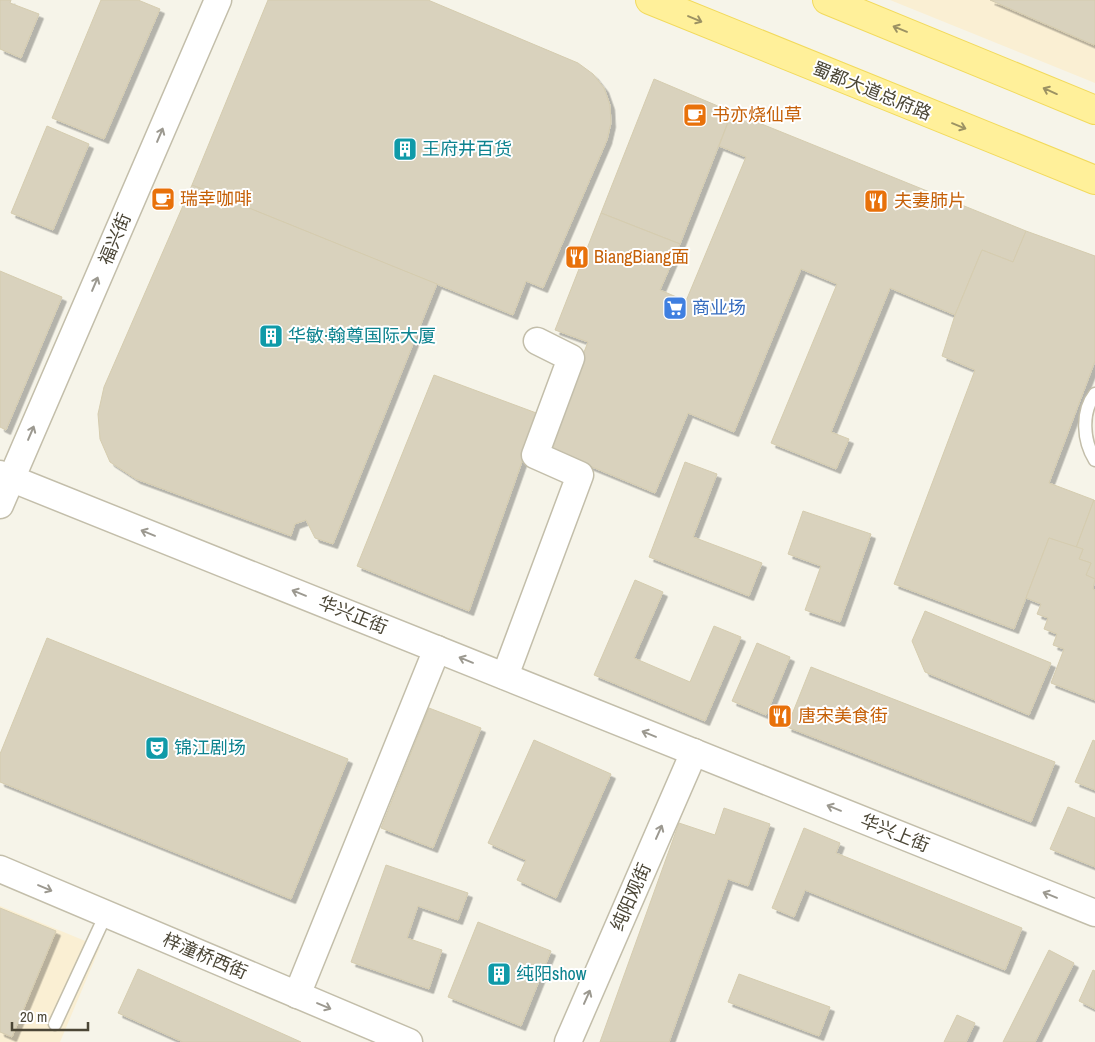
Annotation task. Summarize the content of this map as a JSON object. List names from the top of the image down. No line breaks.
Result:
{"streets":{"main road":["蜀都大道总府路"],"street":["福兴街","华兴正街","华兴上街","纯阳观街","梓潼桥西街"]},"crossings":[["福兴街","华兴正街"],["华兴正街","华兴上街"],["华兴正街","纯阳观街"],["华兴上街","纯阳观街"]],"one_way":["福兴街","华兴正街","华兴上街","纯阳观街","梓潼桥西街"],"places":{"cafe":["书亦烧仙草","瑞幸咖啡"],"building":["王府井百货","华敏·翰尊国际大厦","纯阳show"],"restaurant":["夫妻肺片","BiangBiang面","唐宋美食街"],"supermarket":["商业场"],"theatre":["锦江剧场"]},"scale_bar":"20 m"}
